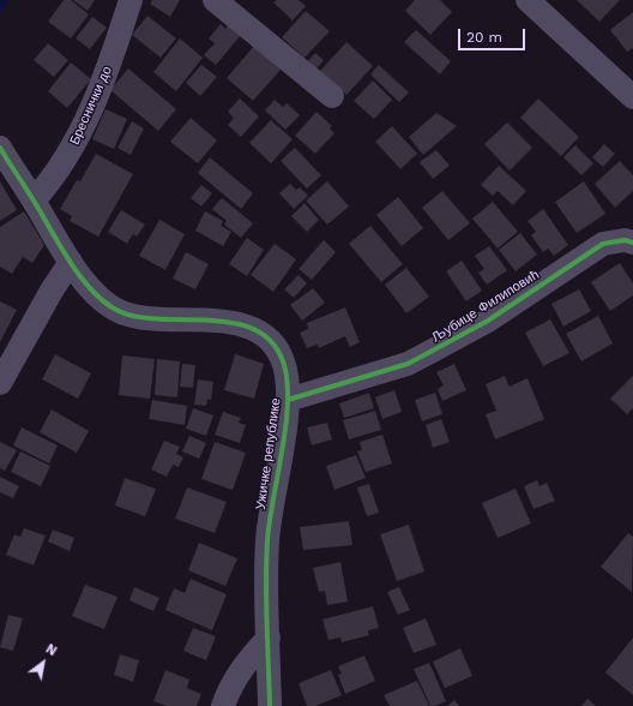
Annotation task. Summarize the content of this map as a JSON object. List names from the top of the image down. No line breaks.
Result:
{"streets":{"street":["Бреснички до","Љубице Филиповић","Ужичке републике"]},"crossings":[["Бреснички до","Ужичке републике"],["Љубице Филиповић","Ужичке републике"]],"scale_bar":"20 m","north":"top right"}
